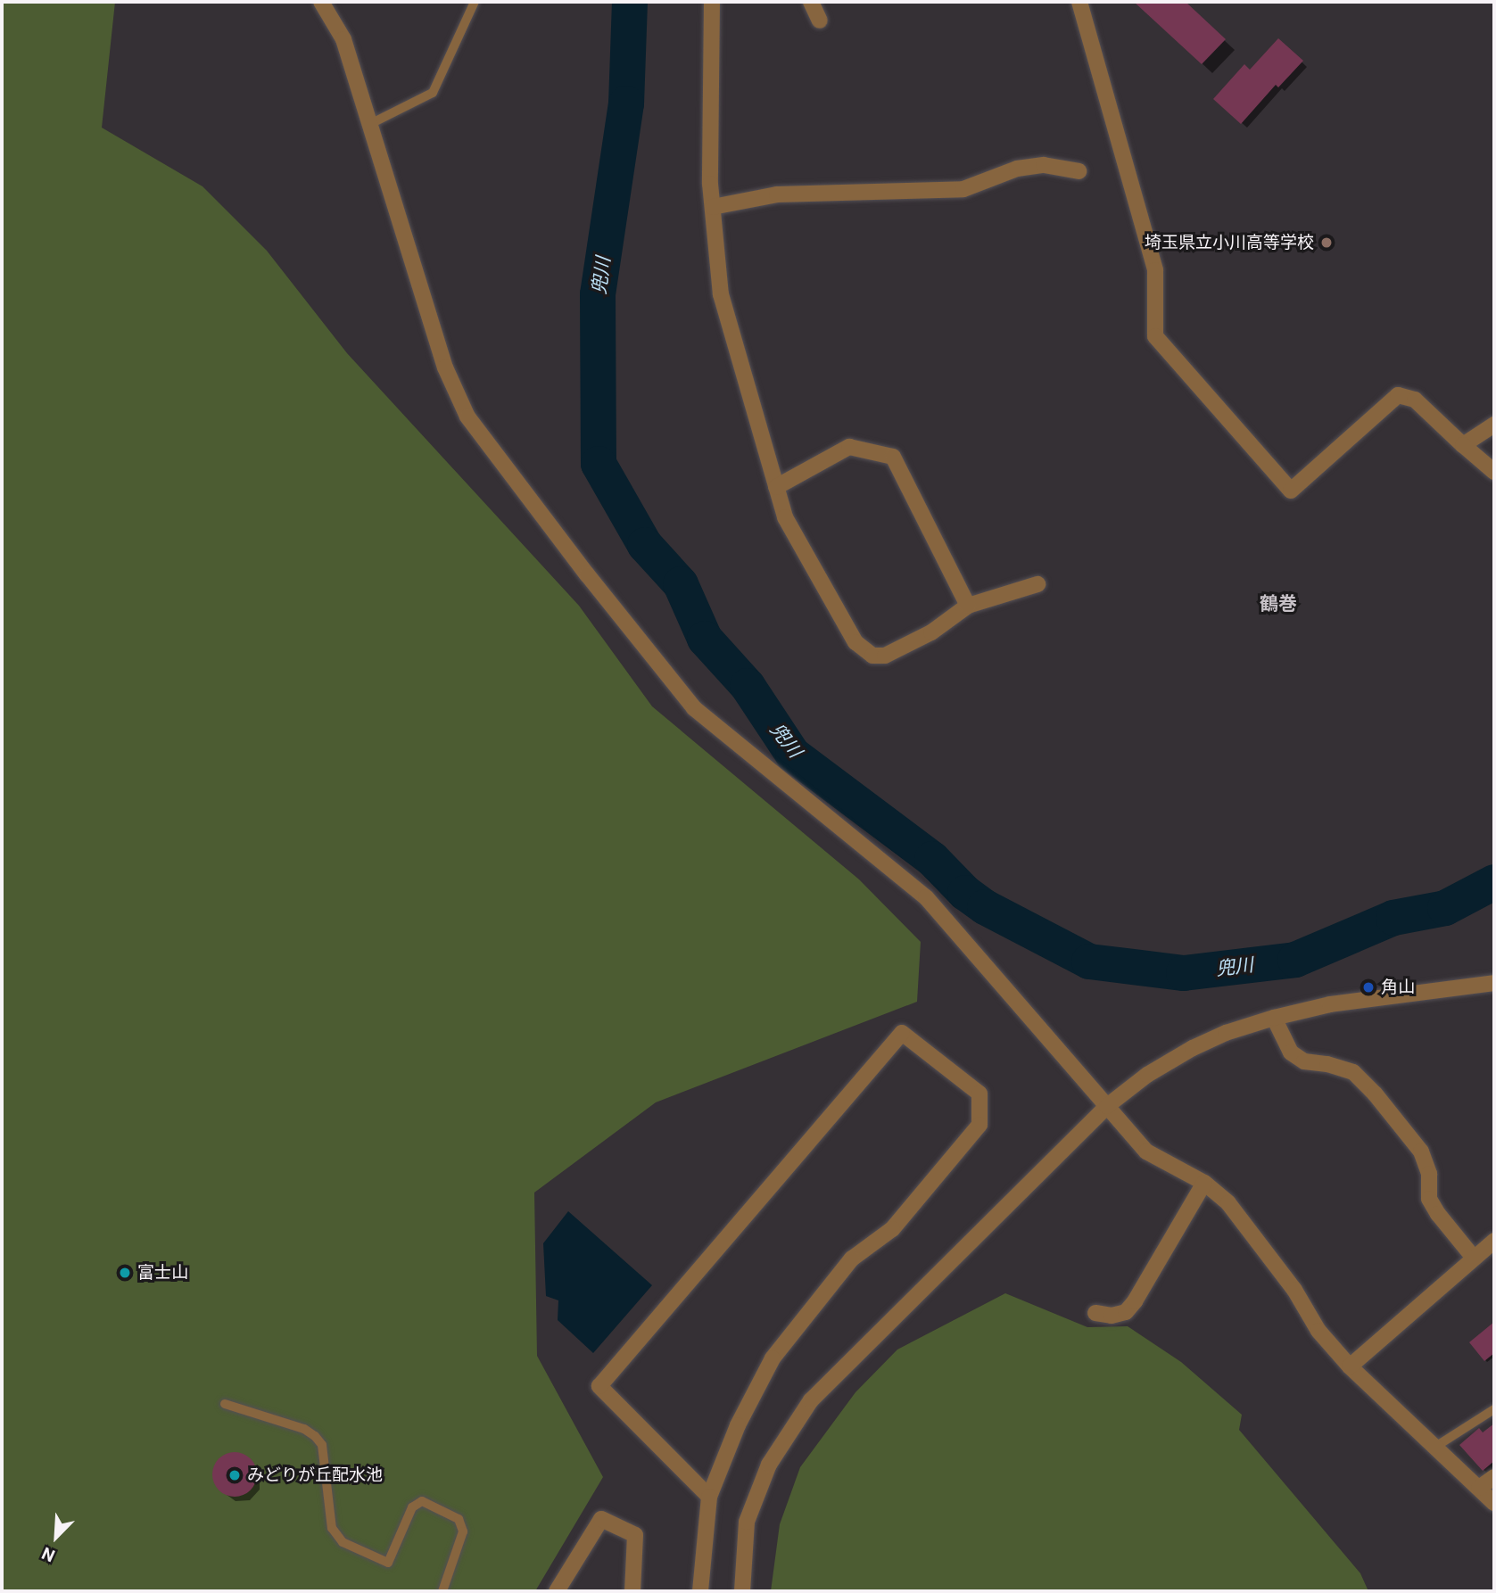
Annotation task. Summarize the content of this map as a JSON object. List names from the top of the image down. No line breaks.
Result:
{"districts":["鶴巻"],"water":["兜川"],"places":["埼玉県立小川高等学校","角山","富士山","みどりが丘配水池"],"north":"bottom left"}
